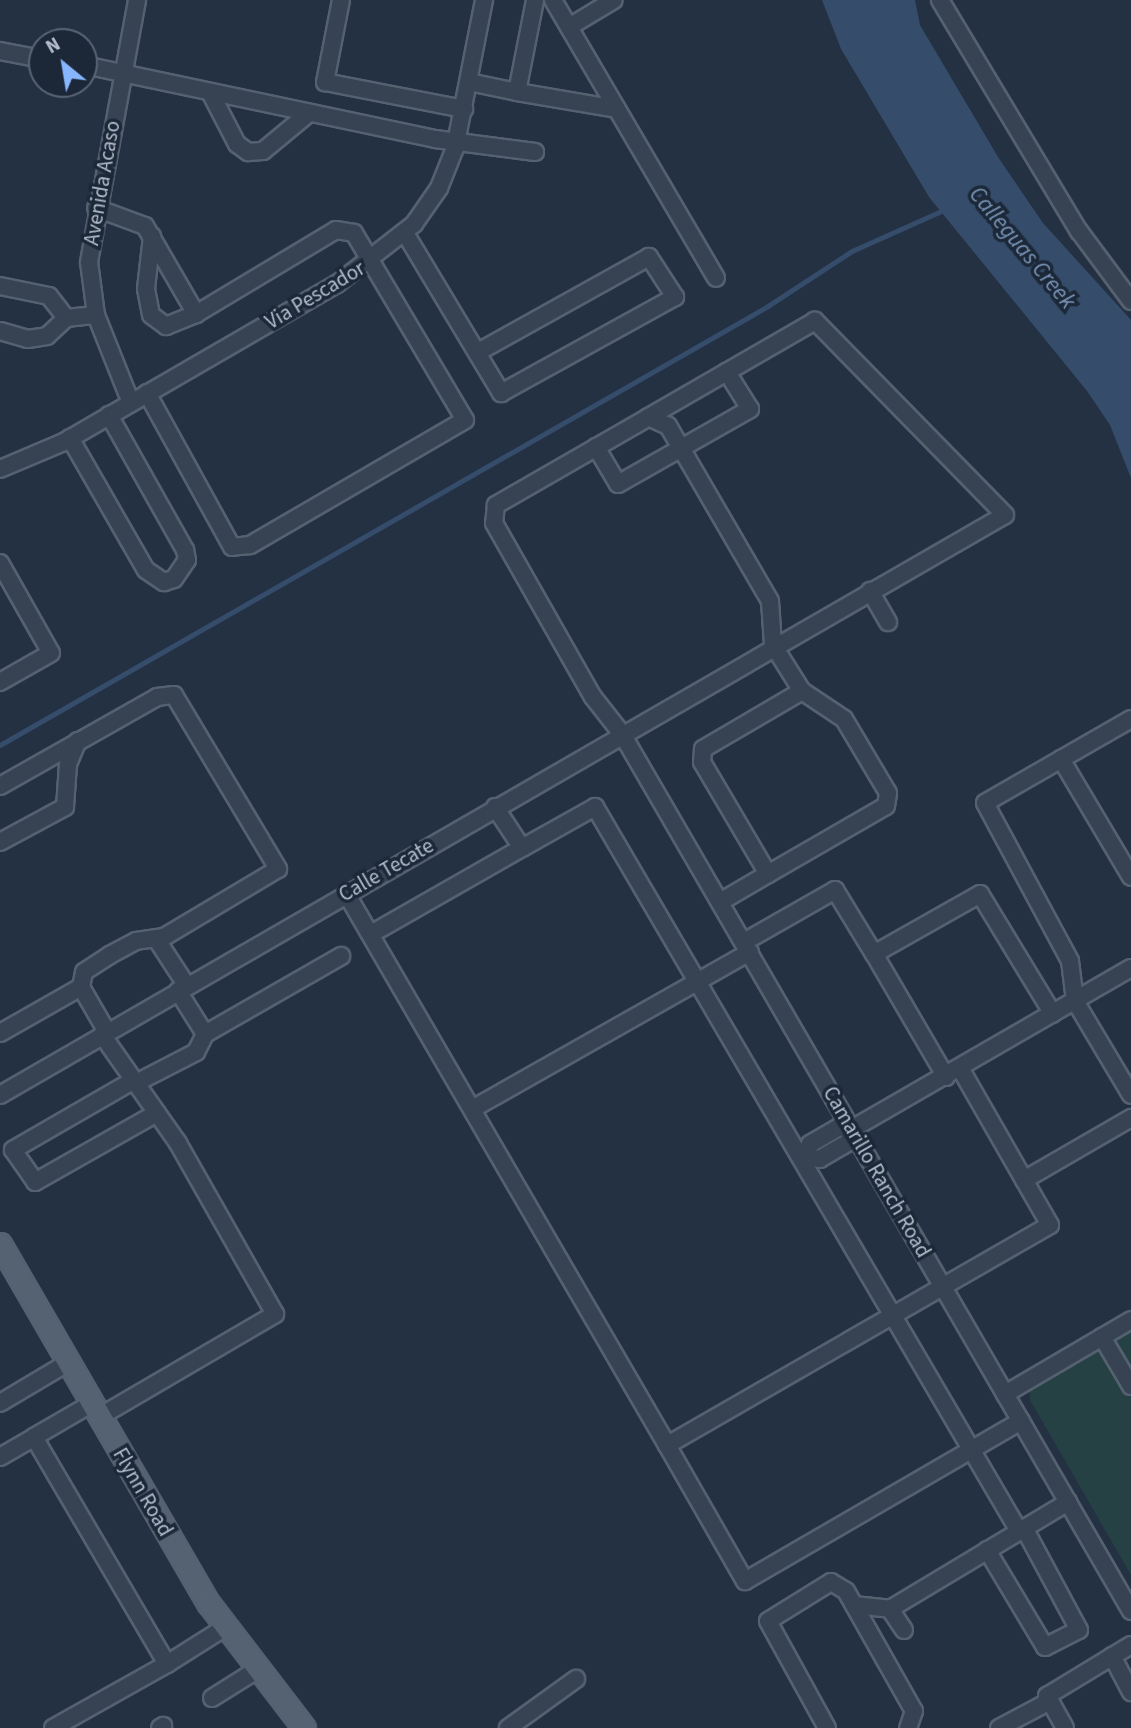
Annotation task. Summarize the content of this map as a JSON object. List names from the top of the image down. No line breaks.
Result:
{"streets":{"main road":["Flynn Road"],"street":["Avenida Acaso","Via Pescador","Calle Tecate","Camarillo Ranch Road"]},"crossings":[["Avenida Acaso","Via Pescador"],["Calle Tecate","Camarillo Ranch Road"]],"water":["Calleguas Creek"],"north":"top left"}
